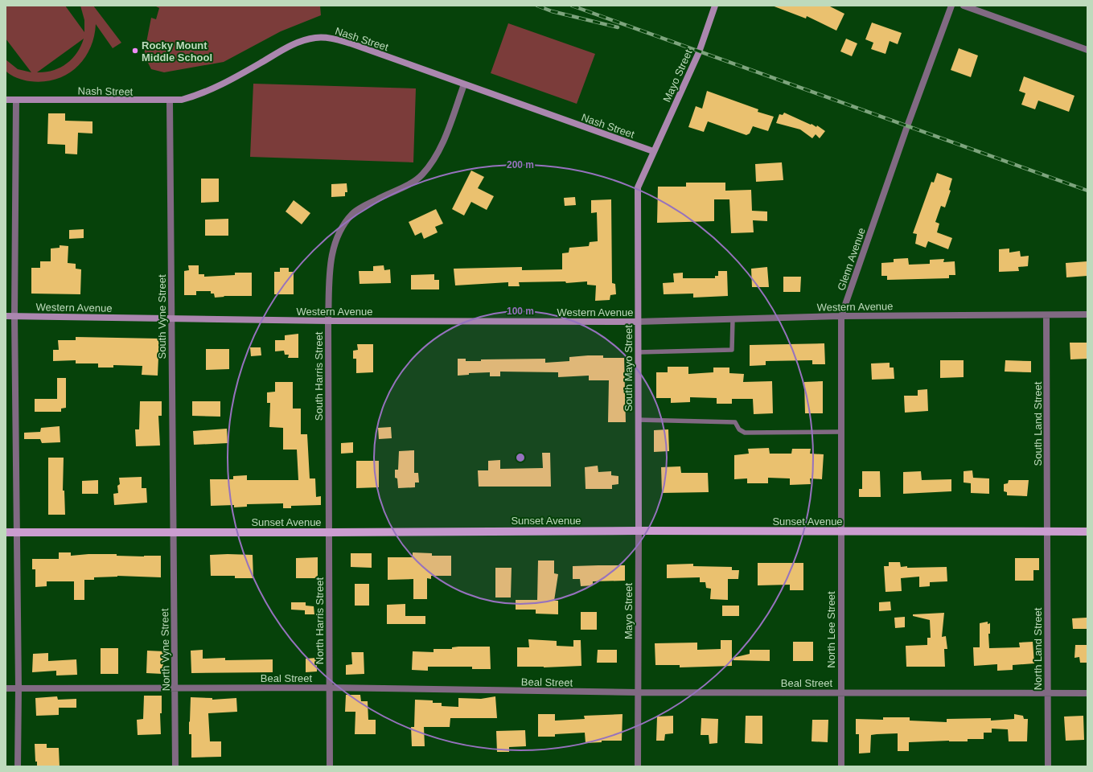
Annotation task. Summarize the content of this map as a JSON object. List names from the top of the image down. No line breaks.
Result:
{"streets":{"main road":["Sunset Avenue"],"street":["Nash Street","Mayo Street","Glenn Avenue","Western Avenue","South Vyne Street","South Mayo Street","South Harris Street","South Land Street","North Harris Street","North Lee Street","North Land Street","North Vyne Street","Beal Street"]},"crossings":[["Nash Street","Mayo Street"],["Nash Street","South Vyne Street"],["Nash Street","South Mayo Street"],["Nash Street","South Harris Street"],["Mayo Street","South Mayo Street"],["Mayo Street","Sunset Avenue"],["Mayo Street","Beal Street"],["Glenn Avenue","Western Avenue"],["Glenn Avenue","Sunset Avenue"],["Glenn Avenue","North Lee Street"],["Western Avenue","South Vyne Street"],["Western Avenue","South Mayo Street"],["Western Avenue","South Harris Street"],["Western Avenue","South Land Street"],["South Vyne Street","Sunset Avenue"],["South Vyne Street","North Vyne Street"],["South Mayo Street","Sunset Avenue"],["South Harris Street","Sunset Avenue"],["South Harris Street","North Harris Street"],["South Land Street","Sunset Avenue"],["South Land Street","North Land Street"],["Sunset Avenue","North Harris Street"],["Sunset Avenue","North Lee Street"],["Sunset Avenue","North Land Street"],["Sunset Avenue","North Vyne Street"],["North Harris Street","Beal Street"],["North Lee Street","Beal Street"],["North Land Street","Beal Street"],["North Vyne Street","Beal Street"]],"places":["Rocky Mount Middle School"],"rings":["200 m","100 m"]}
